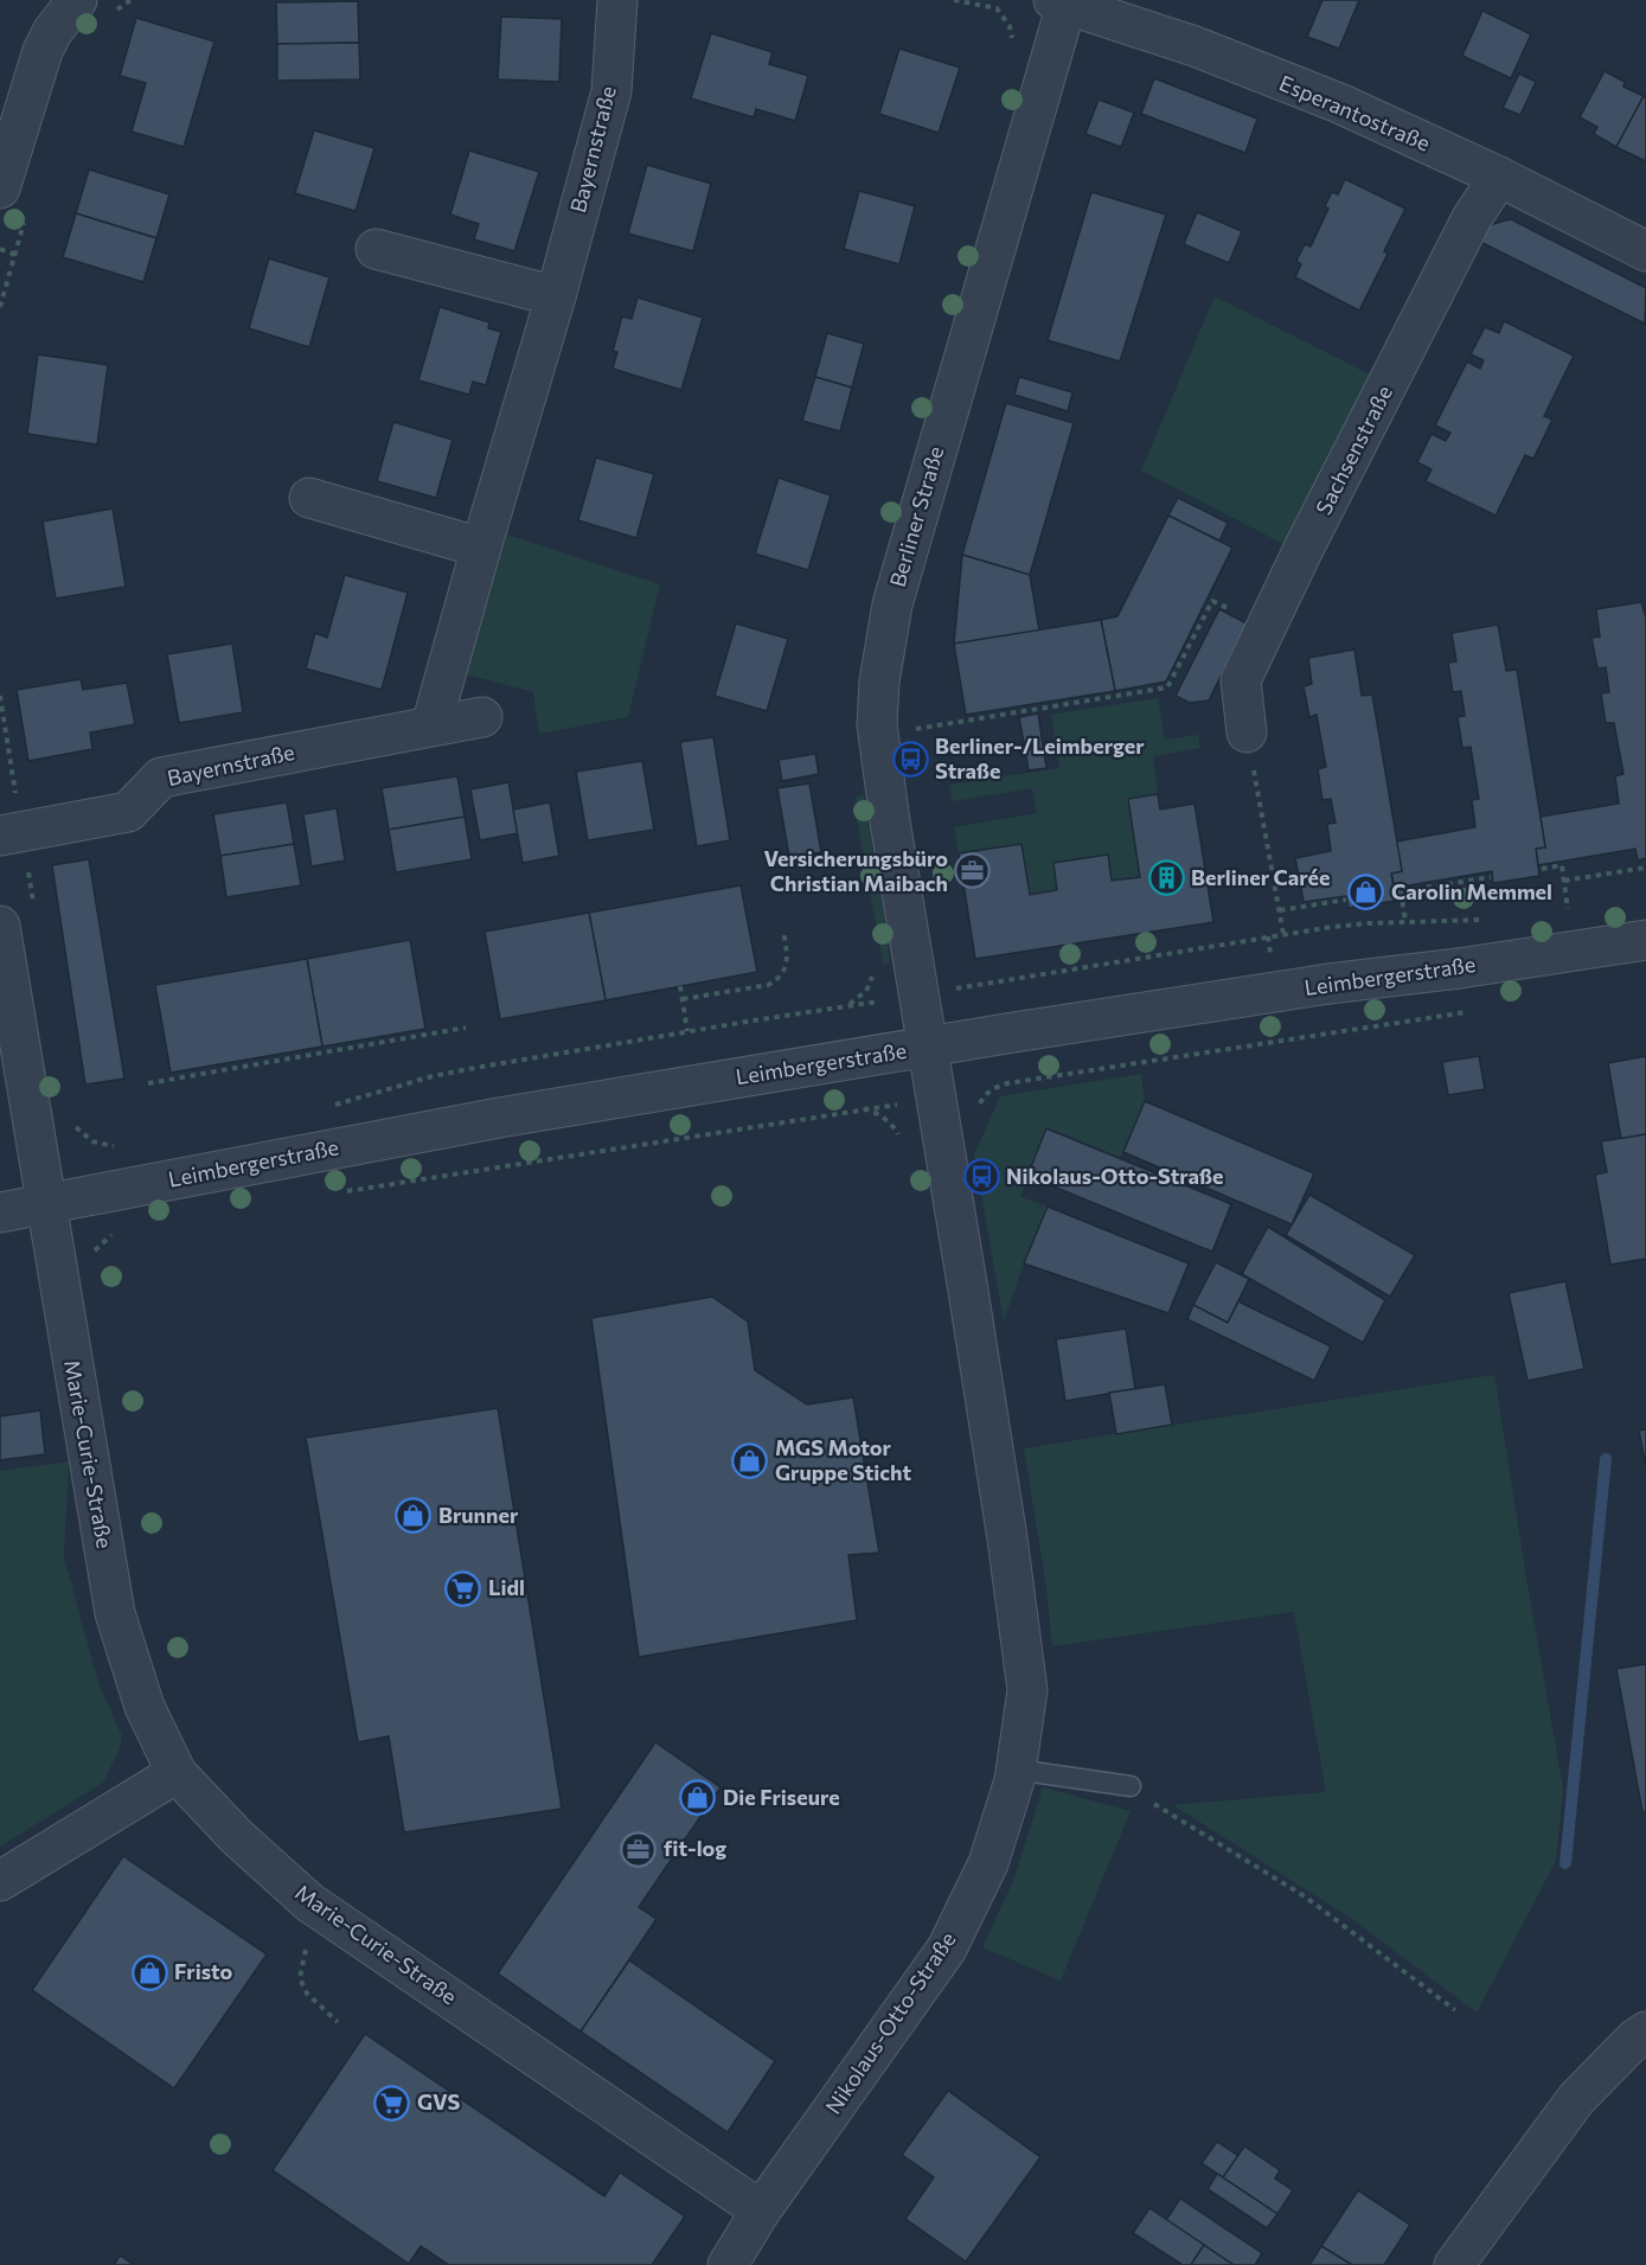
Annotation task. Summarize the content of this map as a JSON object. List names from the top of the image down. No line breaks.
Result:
{"streets":{"street":["Esperantostraße","Bayernstraße","Sachsenstraße","Berliner Straße","Leimbergerstraße","Marie-Curie-Straße","Nikolaus-Otto-Straße"]},"crossings":[["Esperantostraße","Sachsenstraße"],["Esperantostraße","Berliner Straße"],["Berliner Straße","Leimbergerstraße"],["Berliner Straße","Nikolaus-Otto-Straße"],["Leimbergerstraße","Marie-Curie-Straße"],["Leimbergerstraße","Nikolaus-Otto-Straße"],["Marie-Curie-Straße","Nikolaus-Otto-Straße"]],"places":{"bus stop":["Berliner-/Leimberger Straße","Nikolaus-Otto-Straße"],"office":["Versicherungsbüro Christian Maibach","fit-log"],"building":["Berliner Carée"],"shop":["Carolin Memmel","MGS Motor Gruppe Sticht","Brunner","Die Friseure","Fristo"],"supermarket":["Lidl","GVS"]}}
